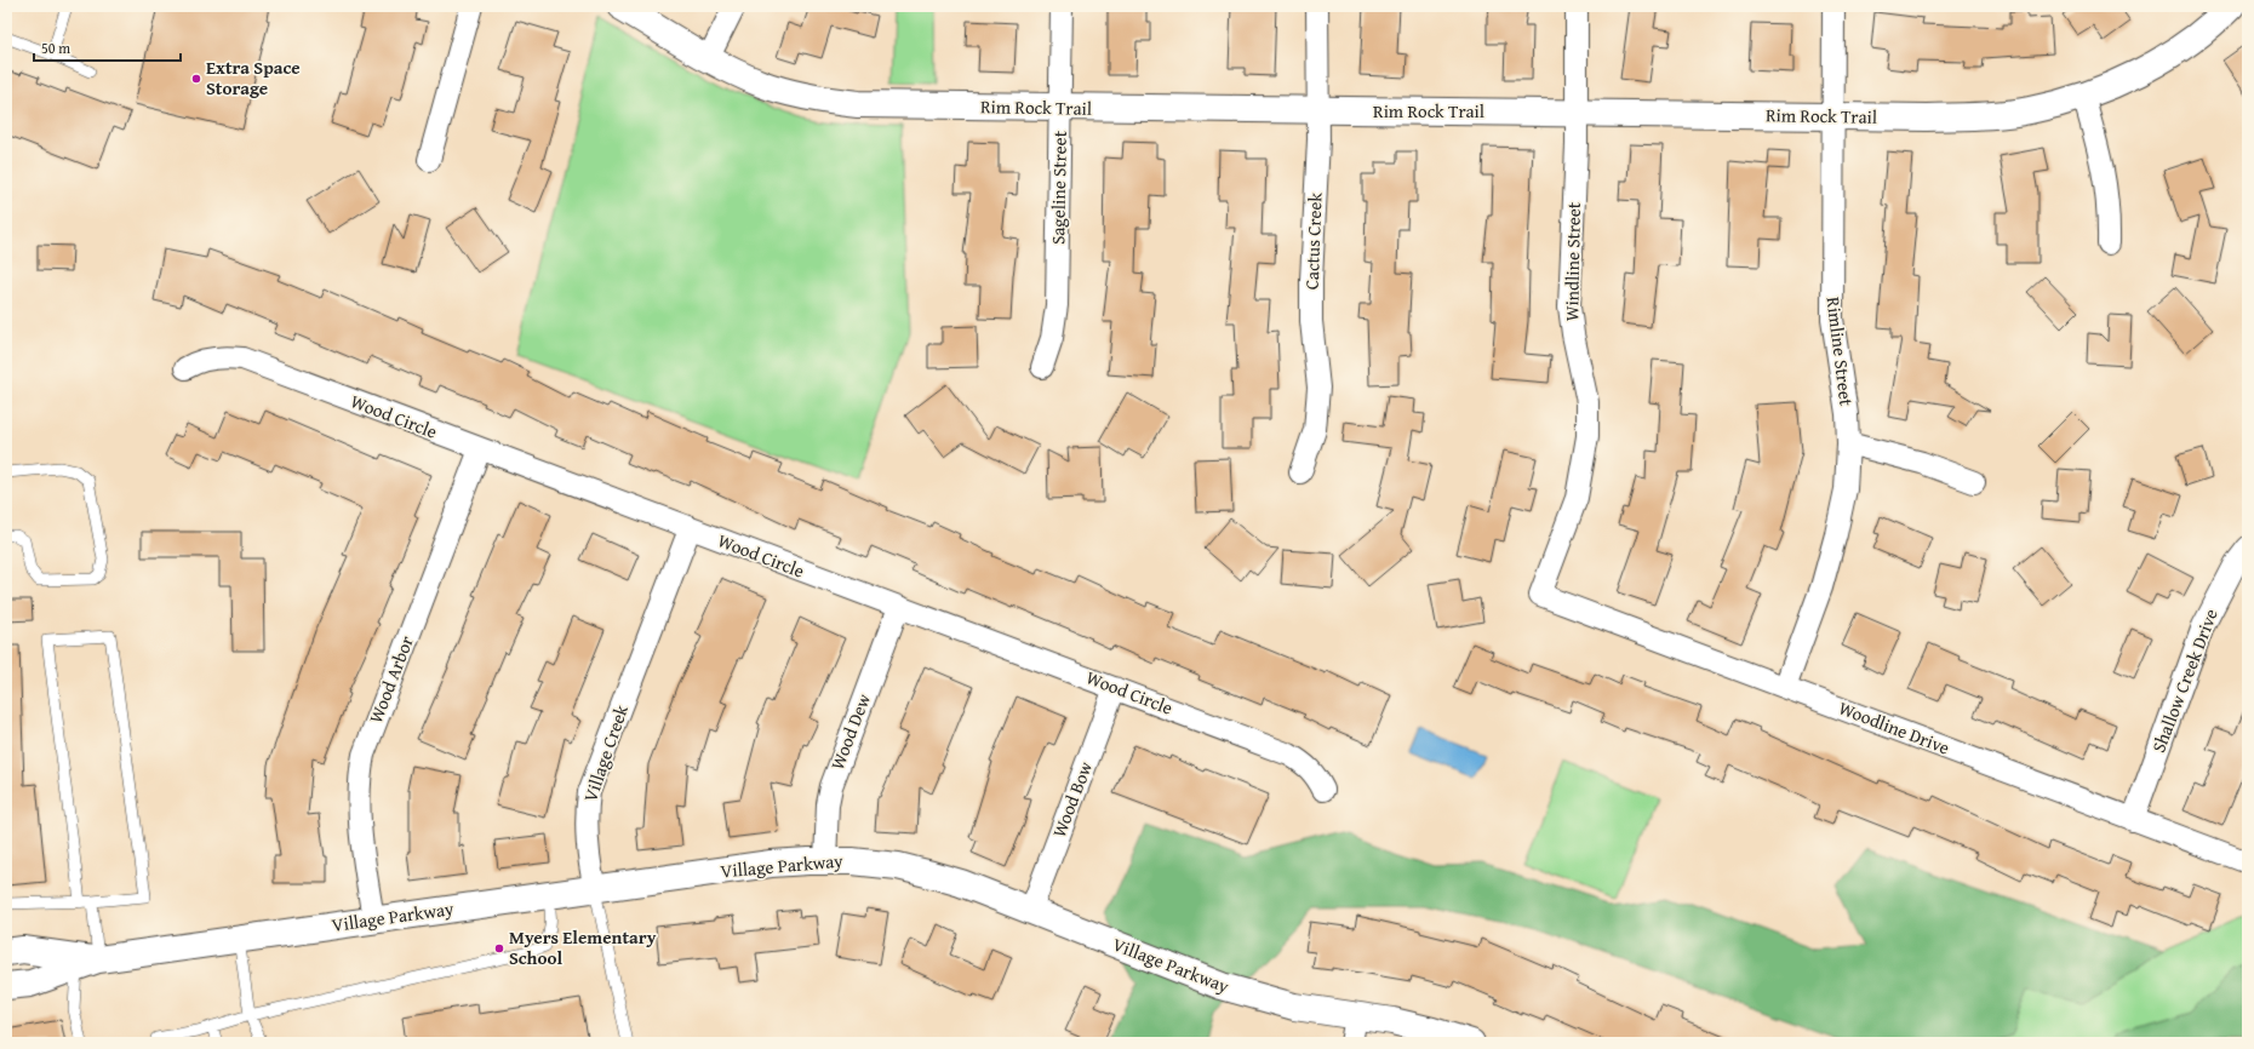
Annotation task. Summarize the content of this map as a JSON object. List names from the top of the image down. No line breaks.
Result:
{"streets":{"street":["Rim Rock Trail","Sageline Street","Cactus Creek","Windline Street","Rimline Street","Wood Circle","Wood Arbor","Shallow Creek Drive","Woodline Drive","Wood Dew","Village Creek","Wood Bow","Village Parkway"]},"crossings":[["Rim Rock Trail","Sageline Street"],["Rim Rock Trail","Cactus Creek"],["Rim Rock Trail","Windline Street"],["Rim Rock Trail","Rimline Street"],["Windline Street","Woodline Drive"],["Rimline Street","Woodline Drive"],["Wood Circle","Wood Arbor"],["Wood Circle","Wood Dew"],["Wood Circle","Village Creek"],["Wood Circle","Wood Bow"],["Wood Arbor","Village Parkway"],["Shallow Creek Drive","Woodline Drive"],["Wood Dew","Village Parkway"],["Village Creek","Village Parkway"],["Wood Bow","Village Parkway"]],"places":["Extra Space Storage","Myers Elementary School"],"scale_bar":"50 m"}
